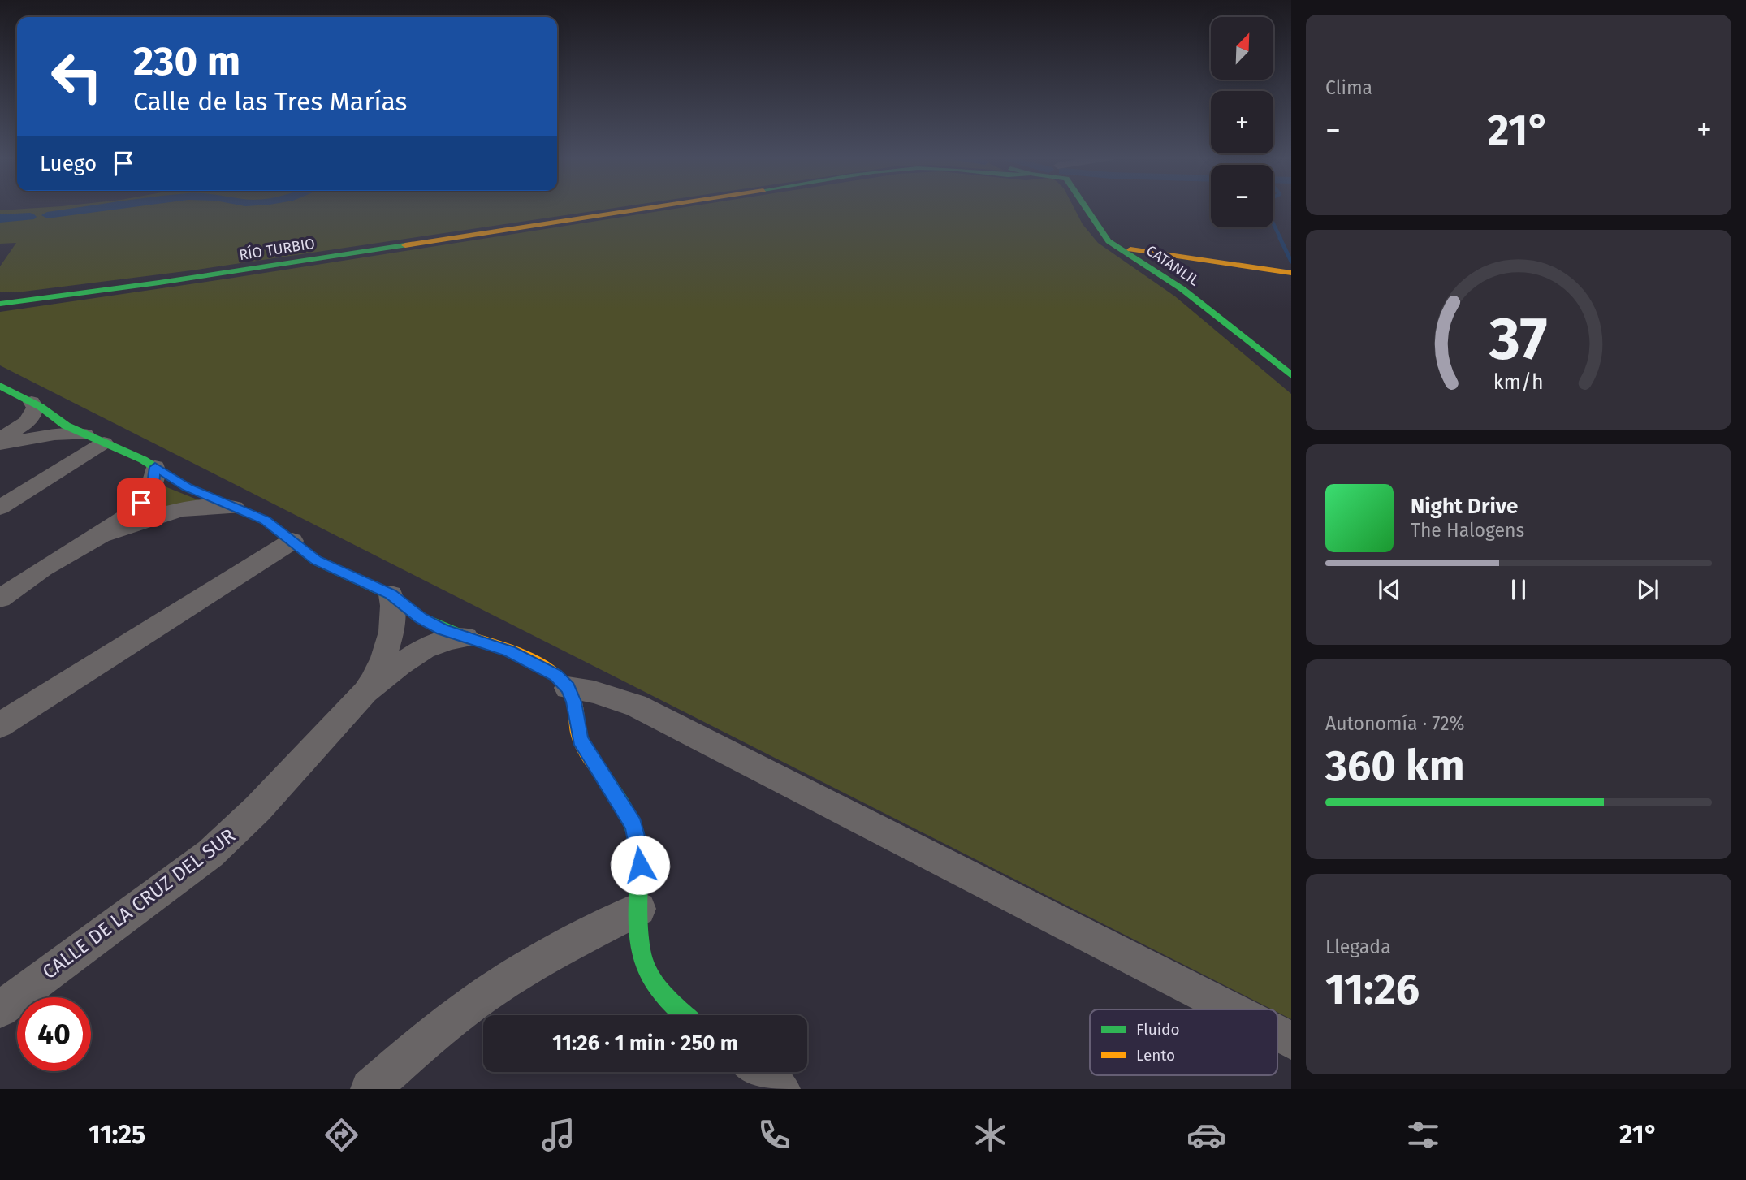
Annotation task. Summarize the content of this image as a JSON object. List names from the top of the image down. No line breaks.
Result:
{"streets":{"street":["RÍO TURBIO","CATANLIL","CALLE DE LA CRUZ DEL SUR"]},"legend":["Fluido","Lento"],"north":"top right","page":{"tile":["Clima",["Autonomía · 72%","360 km"],["Llegada","11:26"]],"map_buttons":["+","−"],"turn":["230 m","Calle de las Tres Marías"],"heat":["−","21°","+"],"then":"Luego","song":["Night Drive","The Halogens"],"limit":"40","trip":"11:26 · 1 min · 250 m","tabs":["11:25","21°"],"gauge":["37","km/h"]}}
